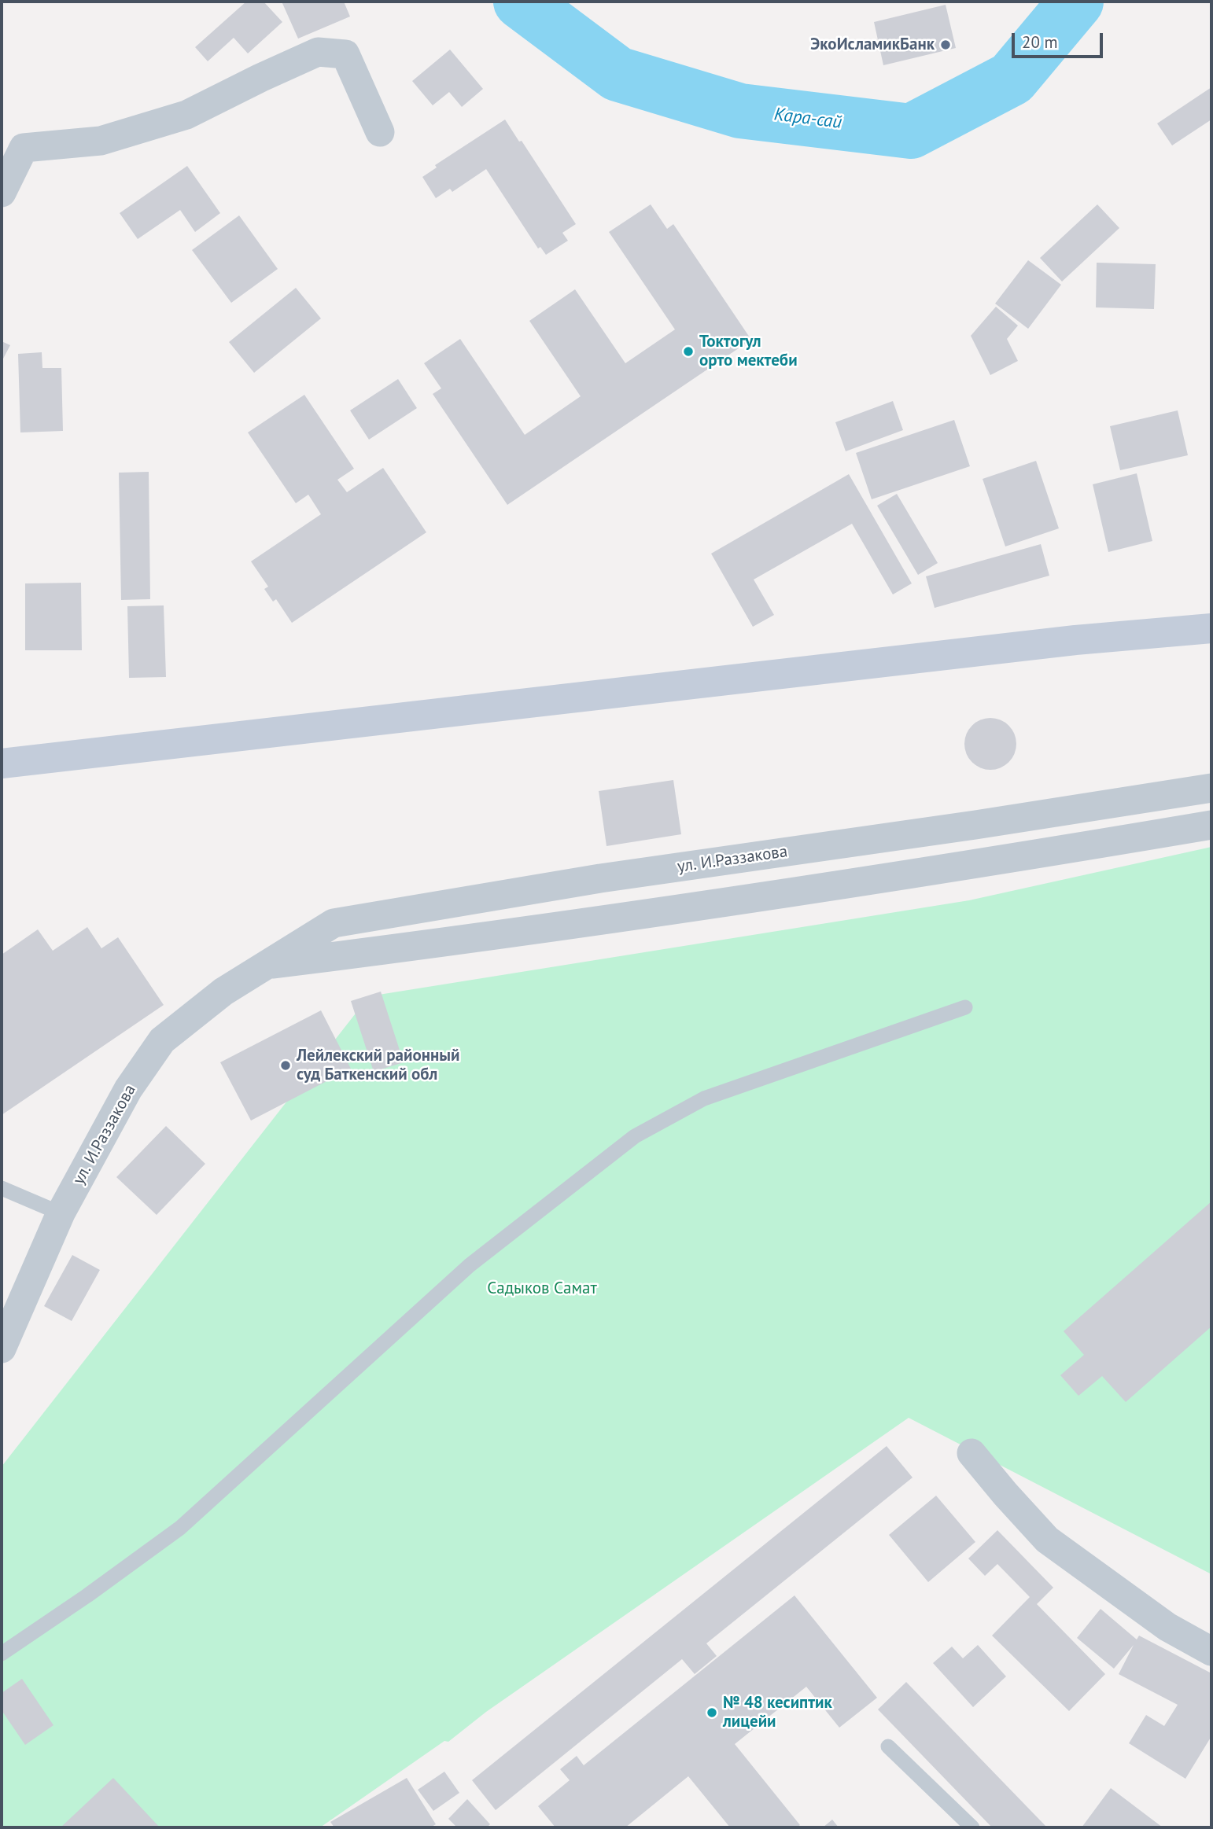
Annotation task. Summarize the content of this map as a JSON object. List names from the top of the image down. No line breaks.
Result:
{"streets":{"street":["ул. И.Раззакова"]},"water":["Кара-сай"],"parks":["Садыков Самат"],"places":["ЭкоИсламикБанк","Токтогул орто мектеби","Лейлекский районный суд Баткенский обл","№ 48 кесиптик лицейи"],"scale_bar":"20 m"}
